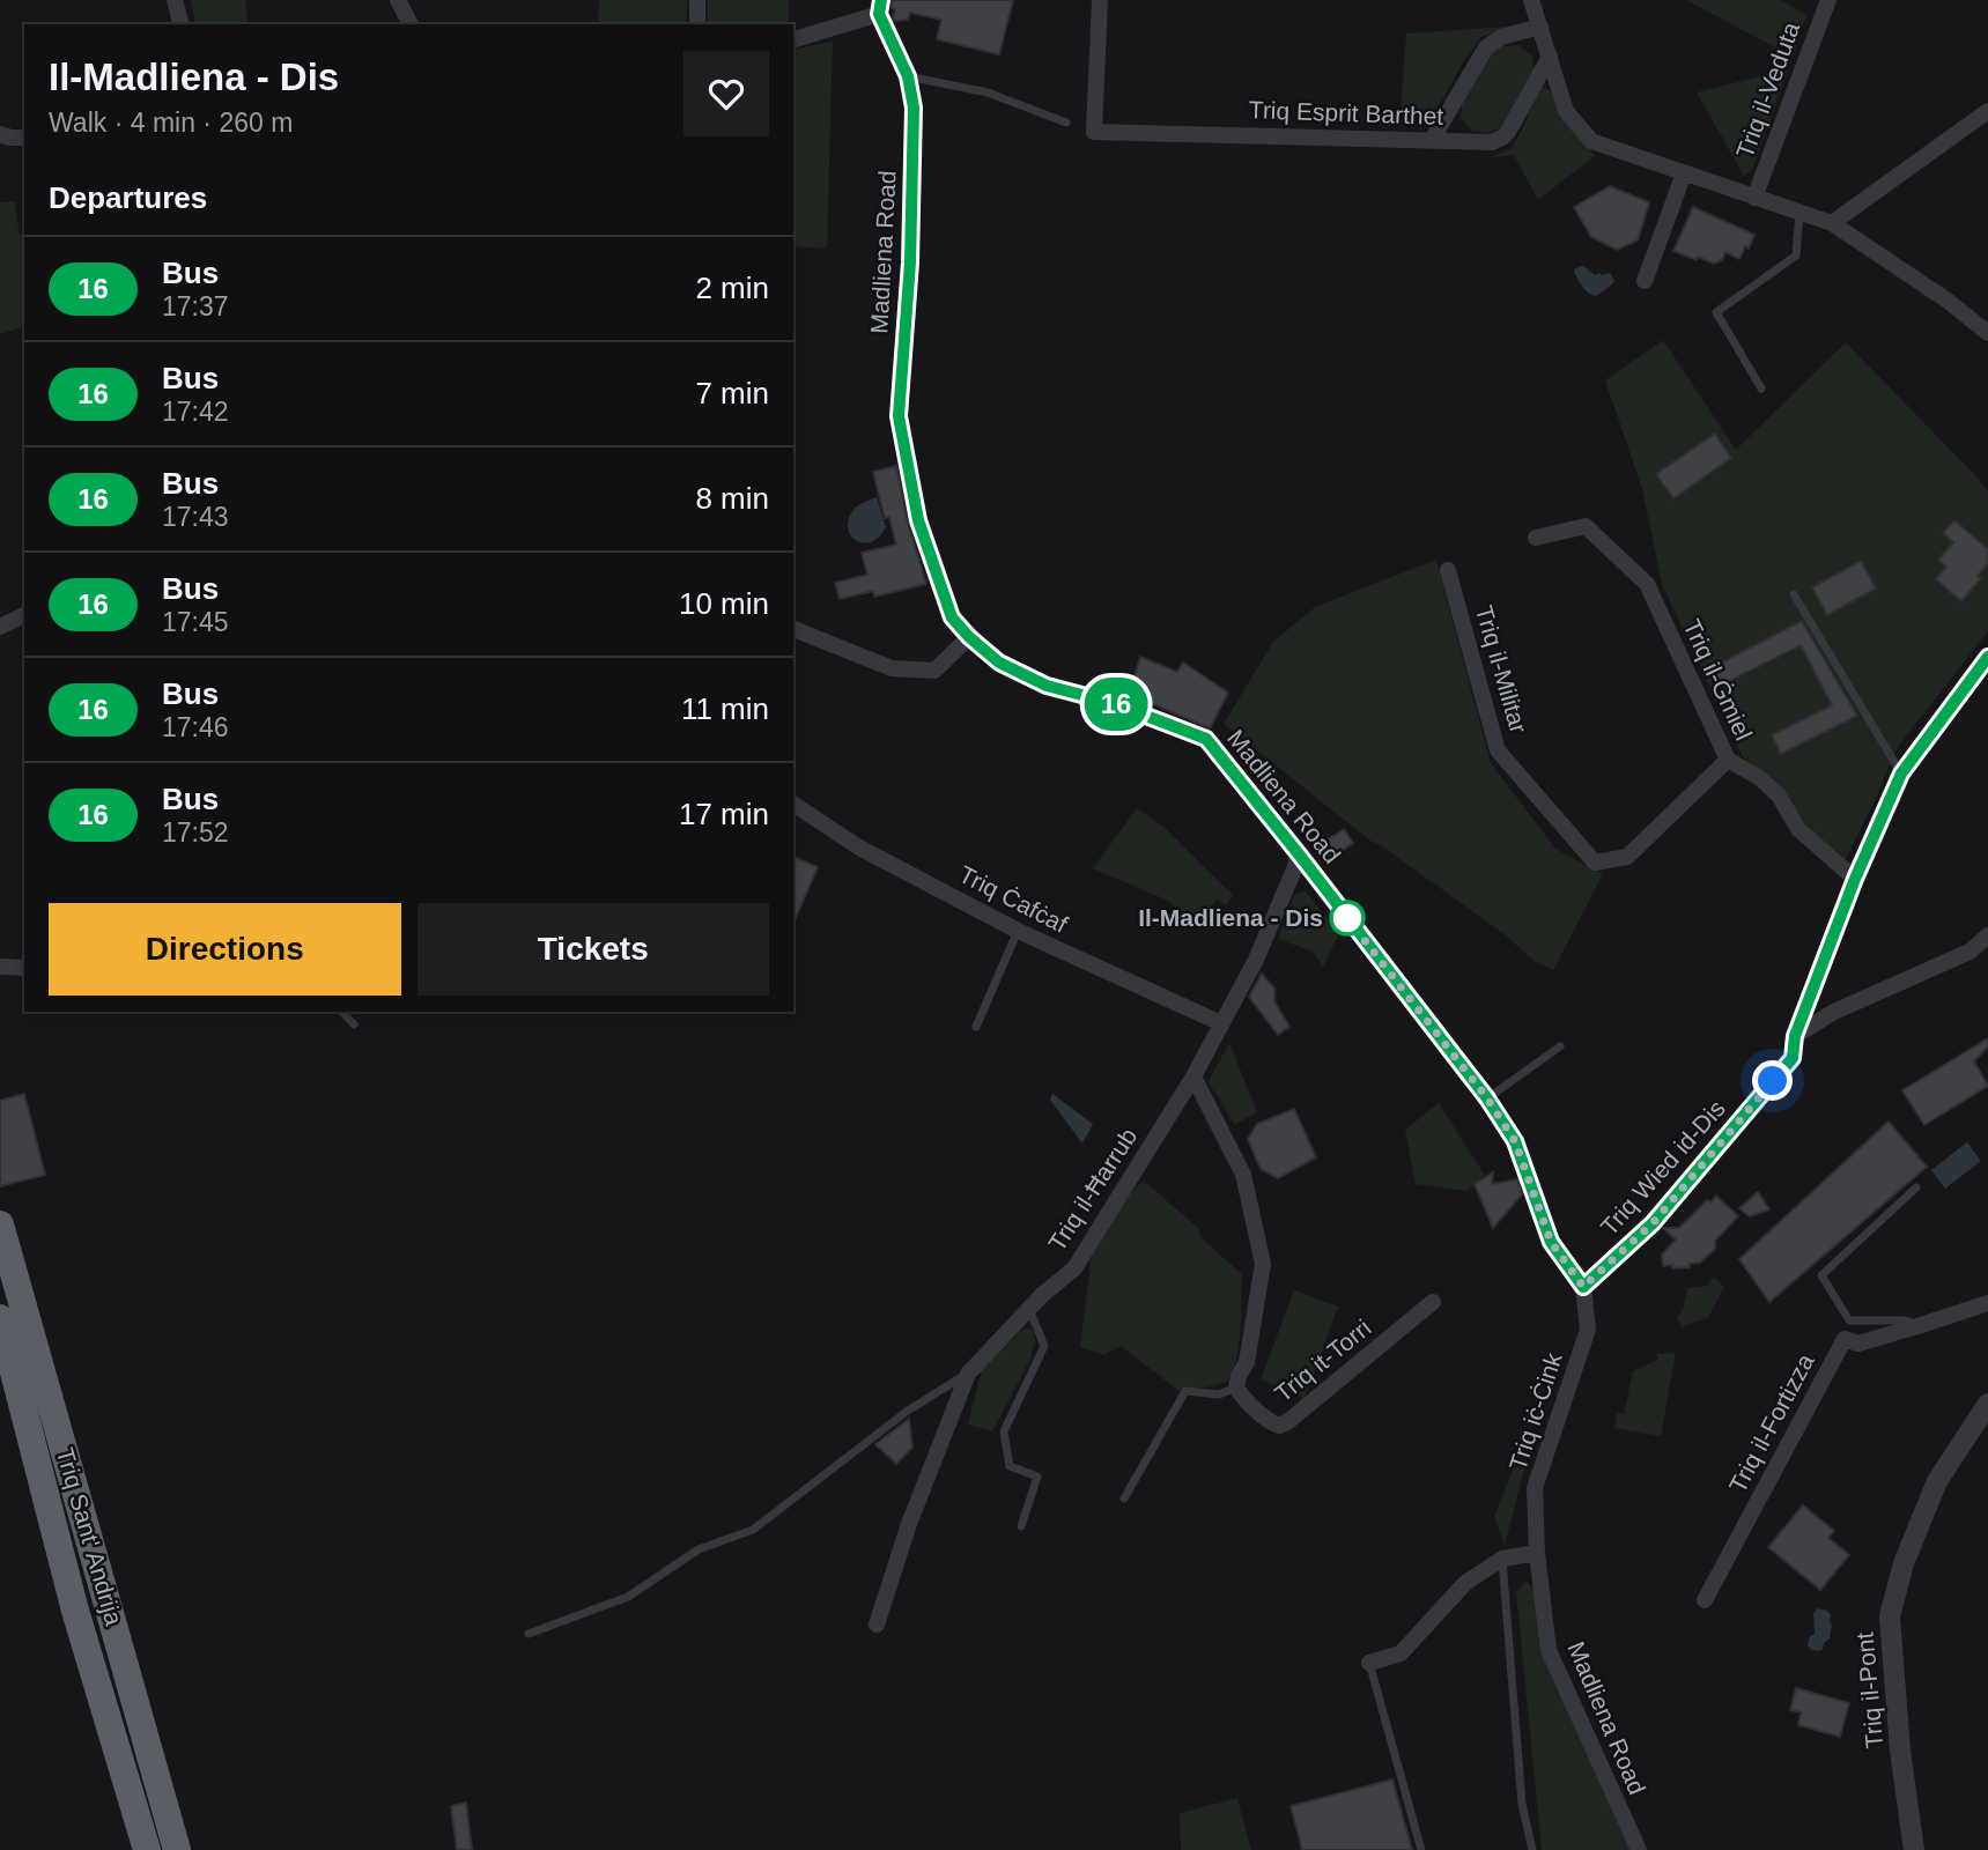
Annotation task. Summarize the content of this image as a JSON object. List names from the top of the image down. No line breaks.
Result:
{"streets":{"highway":["Triq Sant' Andrija"],"street":["Triq il-Veduta","Triq Esprit Barthet","Madliena Road","Triq il-Militar","Triq il-Ġmiel","Triq Ċafċaf","Triq Wied id-Dis","Triq il-Ħarrub","Triq it-Torri","Triq iċ-Ċink","Triq il-Fortizza","Triq il-Pont"]},"crossings":[["Madliena Road","Triq Wied id-Dis"],["Madliena Road","Triq il-Ħarrub"],["Madliena Road","Triq iċ-Ċink"],["Triq il-Militar","Triq il-Ġmiel"],["Triq il-Ġmiel","Triq Wied id-Dis"],["Triq Ċafċaf","Triq il-Ħarrub"],["Triq Wied id-Dis","Triq iċ-Ċink"],["Triq il-Ħarrub","Triq it-Torri"]],"places":["Il-Madliena - Dis"],"lines":["bus line 16"],"page":{"on_map":"16","heading":[["Il-Madliena - Dis","Walk · 4 min · 260 m"],"Departures"],"list":[{"mark":"16","name":"Bus","note":"17:37","value":"2 min"},{"mark":"16","name":"Bus","note":"17:42","value":"7 min"},{"mark":"16","name":"Bus","note":"17:43","value":"8 min"},{"mark":"16","name":"Bus","note":"17:45","value":"10 min"},{"mark":"16","name":"Bus","note":"17:46","value":"11 min"},{"mark":"16","name":"Bus","note":"17:52","value":"17 min"}],"buttons":["Directions","Tickets"]}}
